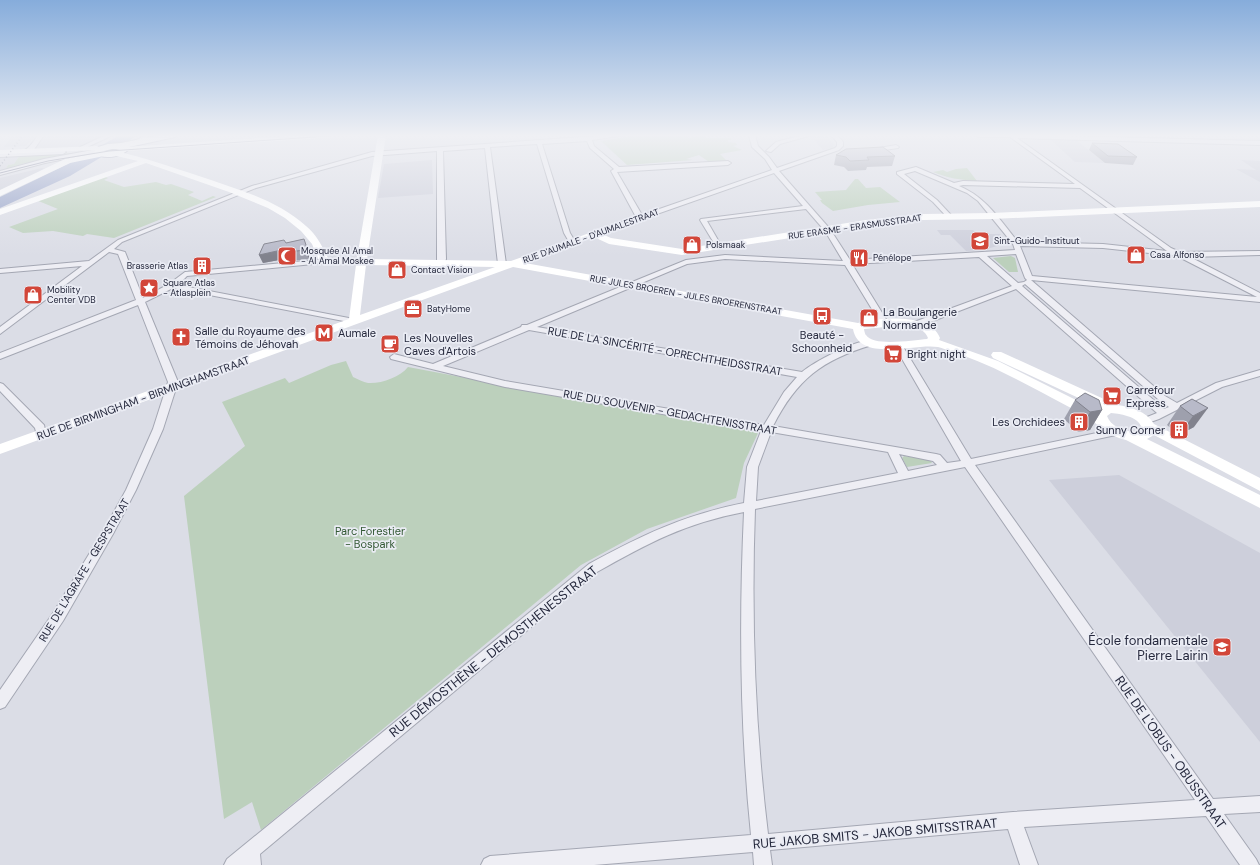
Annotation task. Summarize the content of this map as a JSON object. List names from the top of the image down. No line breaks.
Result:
{"streets":{"street":["RUE ERASME - ERASMUSSTRAAT","RUE D'AUMALE - D'AUMALESTRAAT","RUE JULES BROEREN - JULES BROERENSTRAAT","RUE DE LA SINCÉRITÉ - OPRECHTHEIDSSTRAAT","RUE DE BIRMINGHAM - BIRMINGHAMSTRAAT","RUE DU SOUVENIR - GEDACHTENISSTRAAT","RUE DE L'AGRAFE - GESPSTRAAT","RUE DÉMOSTHÈNE - DEMOSTHENESSTRAAT","RUE DE L'OBUS - OBUSSTRAAT","RUE JAKOB SMITS - JAKOB SMITSSTRAAT"]},"crossings":[["RUE ERASME - ERASMUSSTRAAT","RUE D'AUMALE - D'AUMALESTRAAT"],["RUE D'AUMALE - D'AUMALESTRAAT","RUE JULES BROEREN - JULES BROERENSTRAAT"],["RUE D'AUMALE - D'AUMALESTRAAT","RUE DE BIRMINGHAM - BIRMINGHAMSTRAAT"],["RUE DE BIRMINGHAM - BIRMINGHAMSTRAAT","RUE DE L'AGRAFE - GESPSTRAAT"],["RUE DU SOUVENIR - GEDACHTENISSTRAAT","RUE DÉMOSTHÈNE - DEMOSTHENESSTRAAT"],["RUE DÉMOSTHÈNE - DEMOSTHENESSTRAAT","RUE DE L'OBUS - OBUSSTRAAT"],["RUE DE L'OBUS - OBUSSTRAAT","RUE JAKOB SMITS - JAKOB SMITSSTRAAT"]],"parks":["Parc Forestier - Bospark"],"places":{"school or university":["Sint-Guido-Instituut","École fondamentale Pierre Lairin"],"shop":["Polsmaak","Casa Alfonso","Contact Vision","Mobility Center VDB","La Boulangerie Normande"],"mosque":["Mosquée Al Amal - Al Amal Moskee"],"restaurant":["Pénélope"],"building":["Brasserie Atlas","Les Orchidees","Sunny Corner"],"place":["Square Atlas - Atlasplein"],"office":["BatyHome"],"bus stop":["Beauté - Schoonheid"],"metro station":["Aumale"],"church":["Salle du Royaume des Témoins de Jéhovah"],"cafe":["Les Nouvelles Caves d'Artois"],"supermarket":["Bright night","Carrefour Express"]}}
